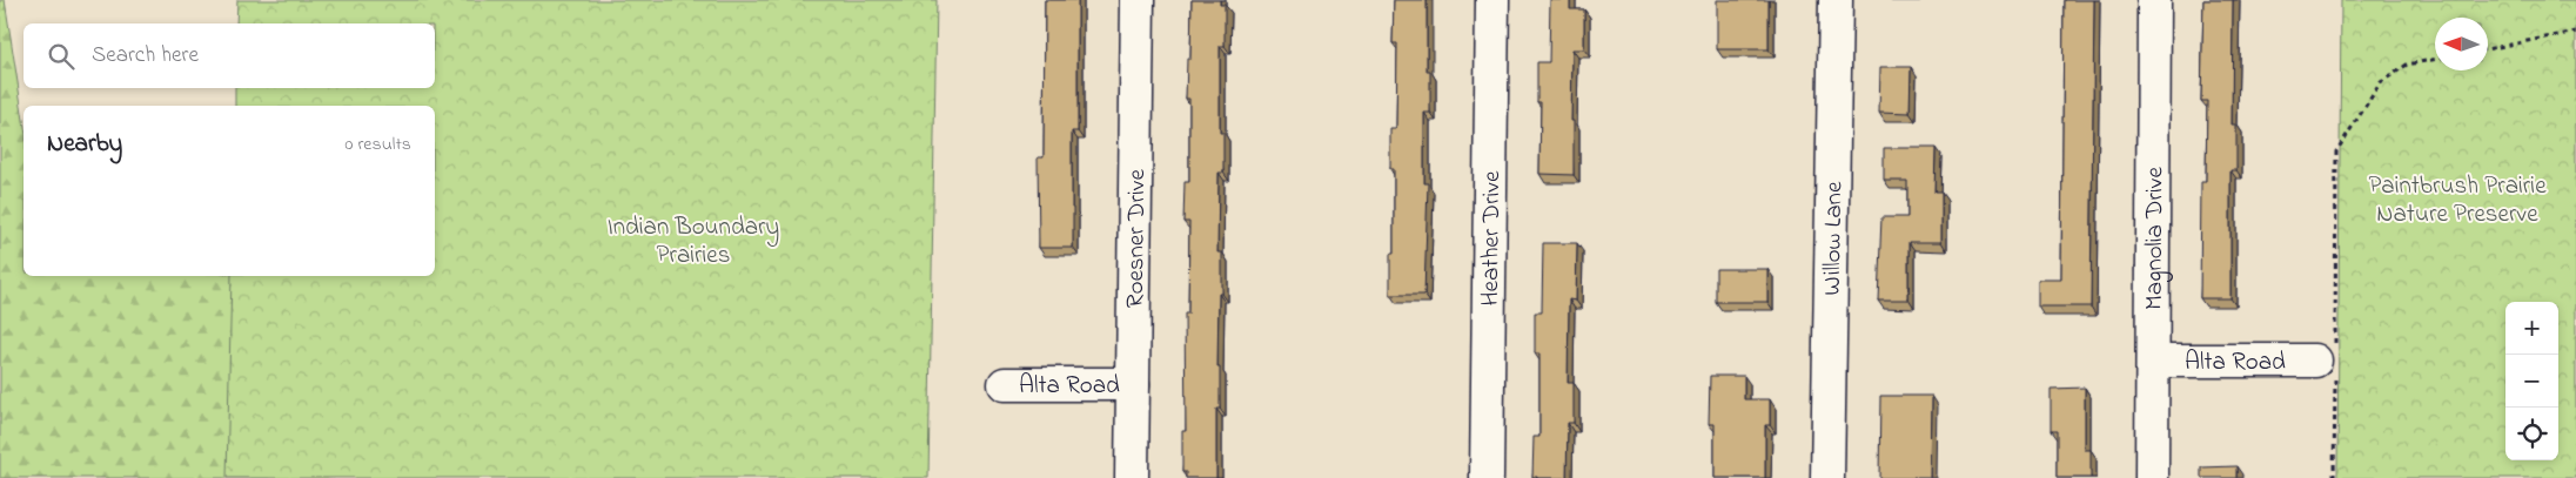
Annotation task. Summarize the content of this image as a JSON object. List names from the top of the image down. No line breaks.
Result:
{"streets":{"street":["Roesner Drive","Heather Drive","Willow Lane","Magnolia Drive","Alta Road"]},"crossings":[["Roesner Drive","Alta Road"],["Magnolia Drive","Alta Road"]],"parks":["Paintbrush Prairie Nature Preserve","Indian Boundary Prairies"],"north":"left","page":{"search":"Search here","heading":["Nearby","0 results"],"map_buttons":["+","−"]}}
